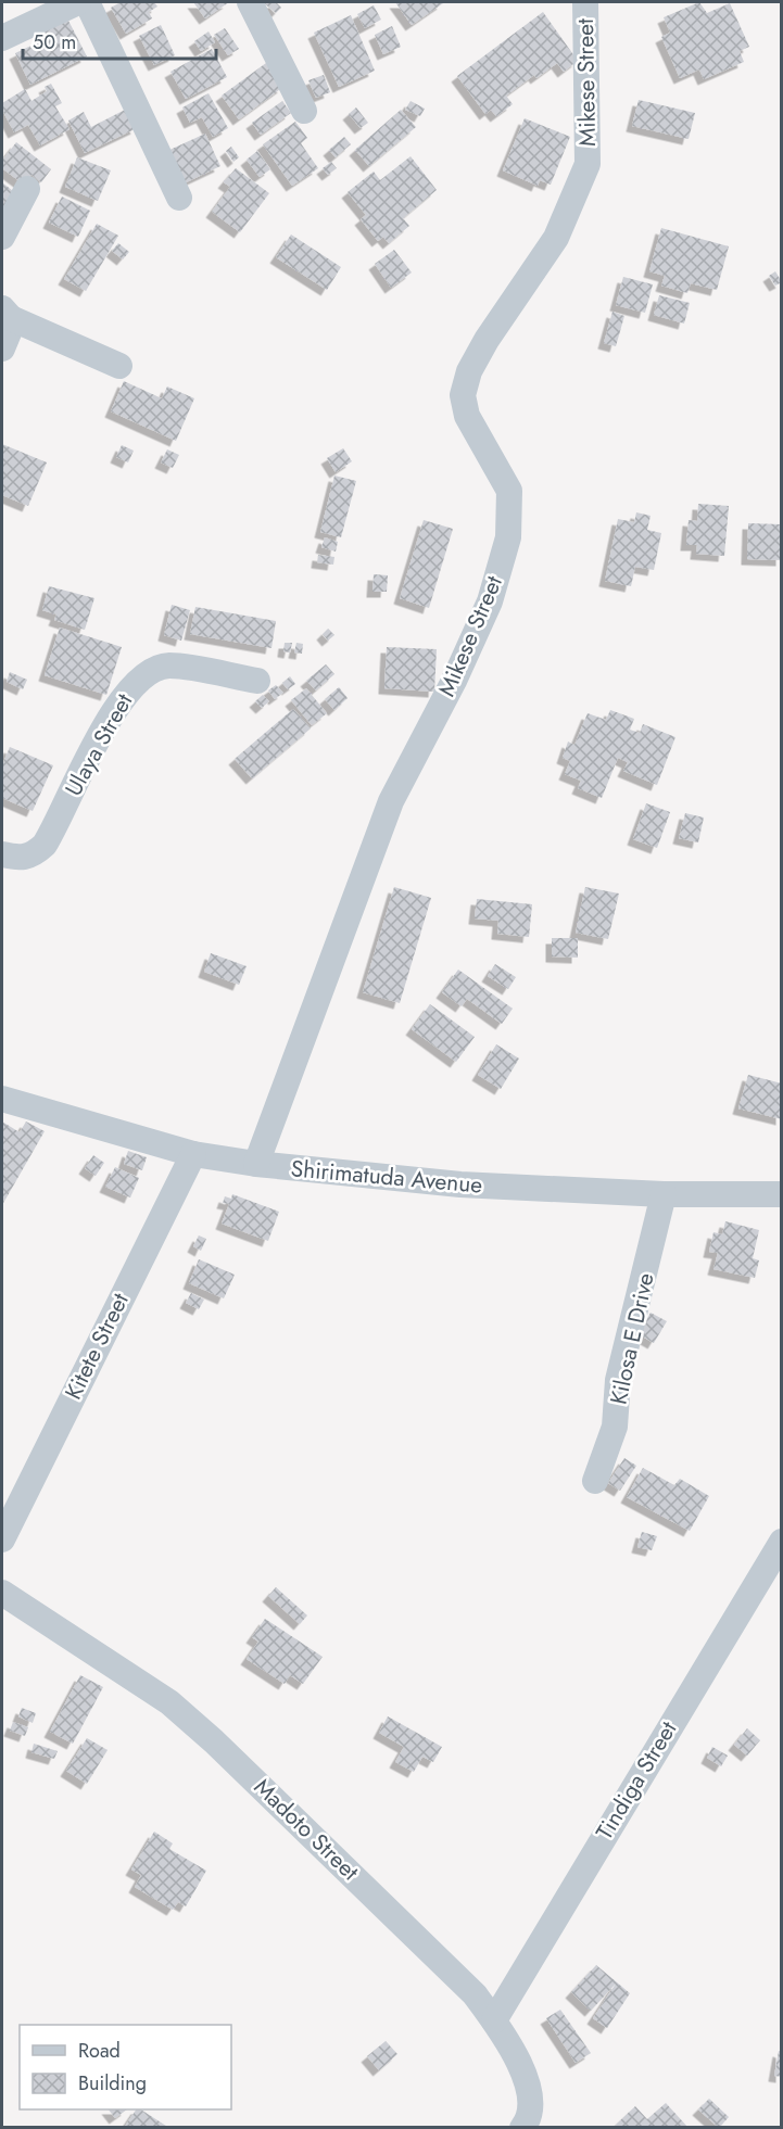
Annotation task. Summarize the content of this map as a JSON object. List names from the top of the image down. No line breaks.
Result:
{"streets":{"street":["Mikese Street","Ulaya Street","Shirimatuda Avenue","Kilosa E Drive","Kitete Street","Tindiga Street","Madoto Street"]},"crossings":[["Mikese Street","Shirimatuda Avenue"],["Shirimatuda Avenue","Kilosa E Drive"],["Shirimatuda Avenue","Kitete Street"],["Tindiga Street","Madoto Street"]],"legend":["Road","Building"],"scale_bar":"50 m"}
